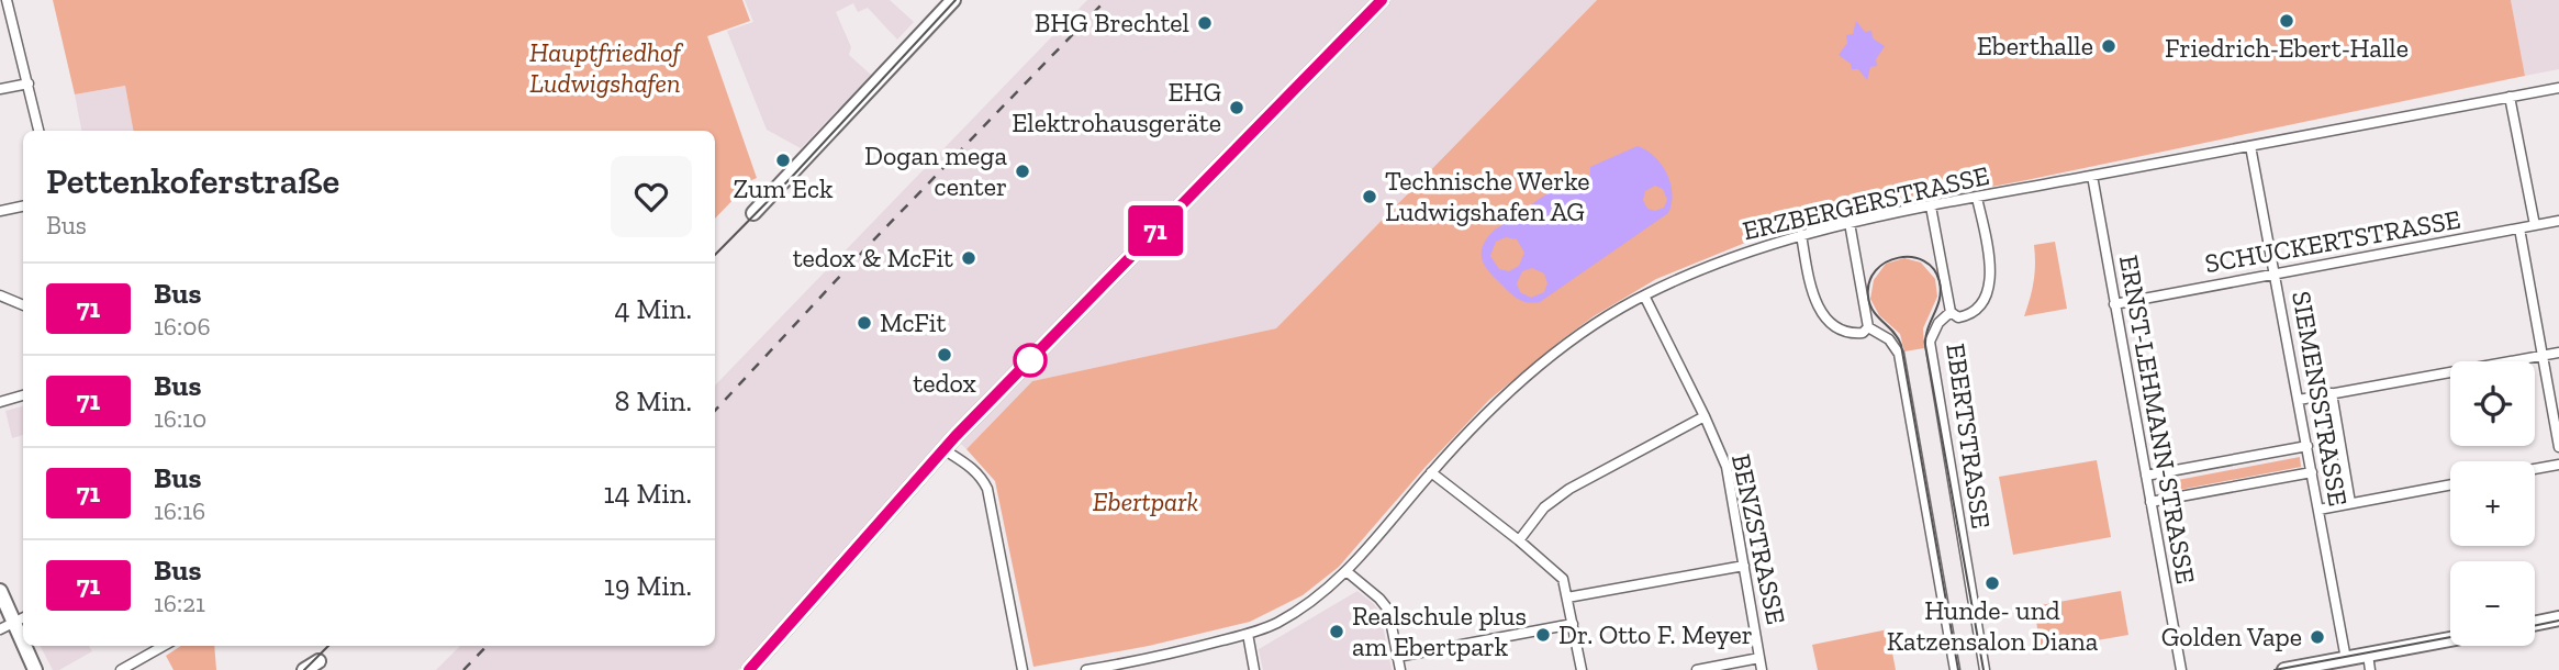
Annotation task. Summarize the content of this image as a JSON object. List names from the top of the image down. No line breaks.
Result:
{"streets":{"street":["ERZBERGERSTRASSE","SCHUCKERTSTRASSE","SIEMENSSTRASSE","ERNST-LEHMANN-STRASSE","EBERTSTRASSE","BENZSTRASSE"]},"crossings":[["ERZBERGERSTRASSE","SIEMENSSTRASSE"],["ERZBERGERSTRASSE","ERNST-LEHMANN-STRASSE"],["ERZBERGERSTRASSE","EBERTSTRASSE"],["ERZBERGERSTRASSE","BENZSTRASSE"],["SCHUCKERTSTRASSE","SIEMENSSTRASSE"],["SCHUCKERTSTRASSE","ERNST-LEHMANN-STRASSE"]],"parks":["Hauptfriedhof Ludwigshafen","Ebertpark"],"places":["Friedrich-Ebert-Halle","BHG Brechtel","Eberthalle","EHG Elektrohausgeräte","Zum Eck","Dogan mega center","Technische Werke Ludwigshafen AG","tedox & McFit","McFit","tedox","Hunde- und Katzensalon Diana","Realschule plus am Ebertpark","Dr. Otto F. Meyer","Golden Vape"],"lines":["bus line 71"],"page":{"on_map":"71","heading":["Pettenkoferstraße","Bus"],"list":[{"mark":"71","name":"Bus","note":"16:06","value":"4 Min."},{"mark":"71","name":"Bus","note":"16:10","value":"8 Min."},{"mark":"71","name":"Bus","note":"16:16","value":"14 Min."},{"mark":"71","name":"Bus","note":"16:21","value":"19 Min."}],"map_buttons":["+","−"]}}
